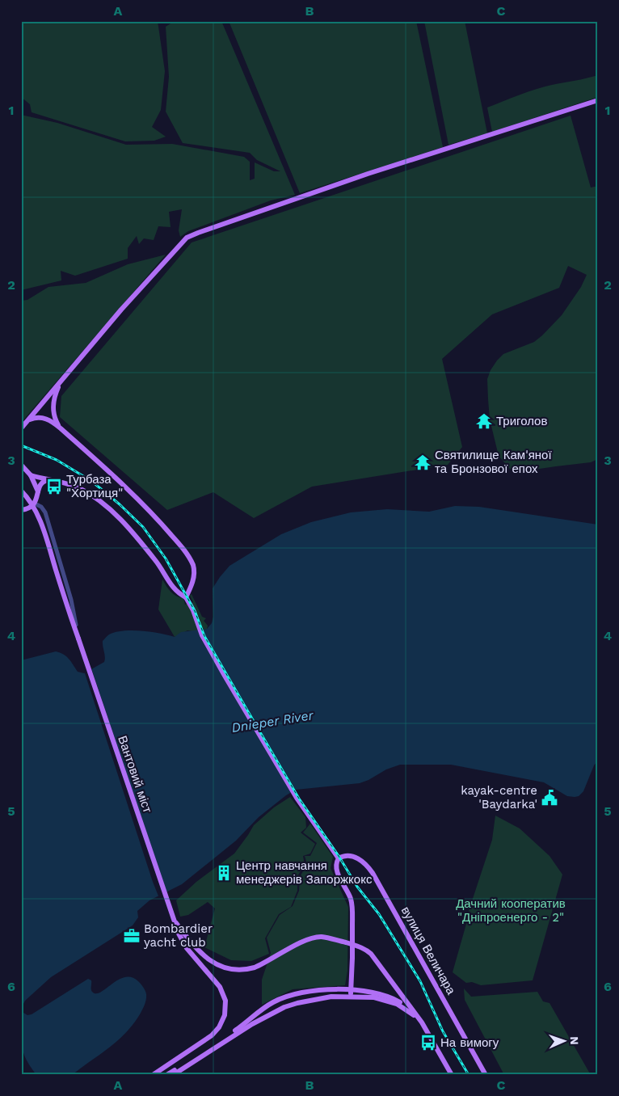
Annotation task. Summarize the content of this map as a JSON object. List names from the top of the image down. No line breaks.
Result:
{"streets":{"main road":["Вантовий міст","вулиця Величара"]},"water":["Dnieper River"],"parks":["Дачний кооператив \"Дніпроенерго - 2\""],"places":{"temple":["Триголов","Святилище Кам'яної та Бронзової епох"],"bus stop":["Турбаза \"Хортиця\"","На вимогу"],"public building":["kayak-centre 'Baydarka'"],"building":["Центр навчання менеджерів Запоржкокс"],"office":["Bombardier yacht club"]},"north":"right","grid":{"columns":["A","B","C"],"rows":["1","2","3","4","5","6"]}}
